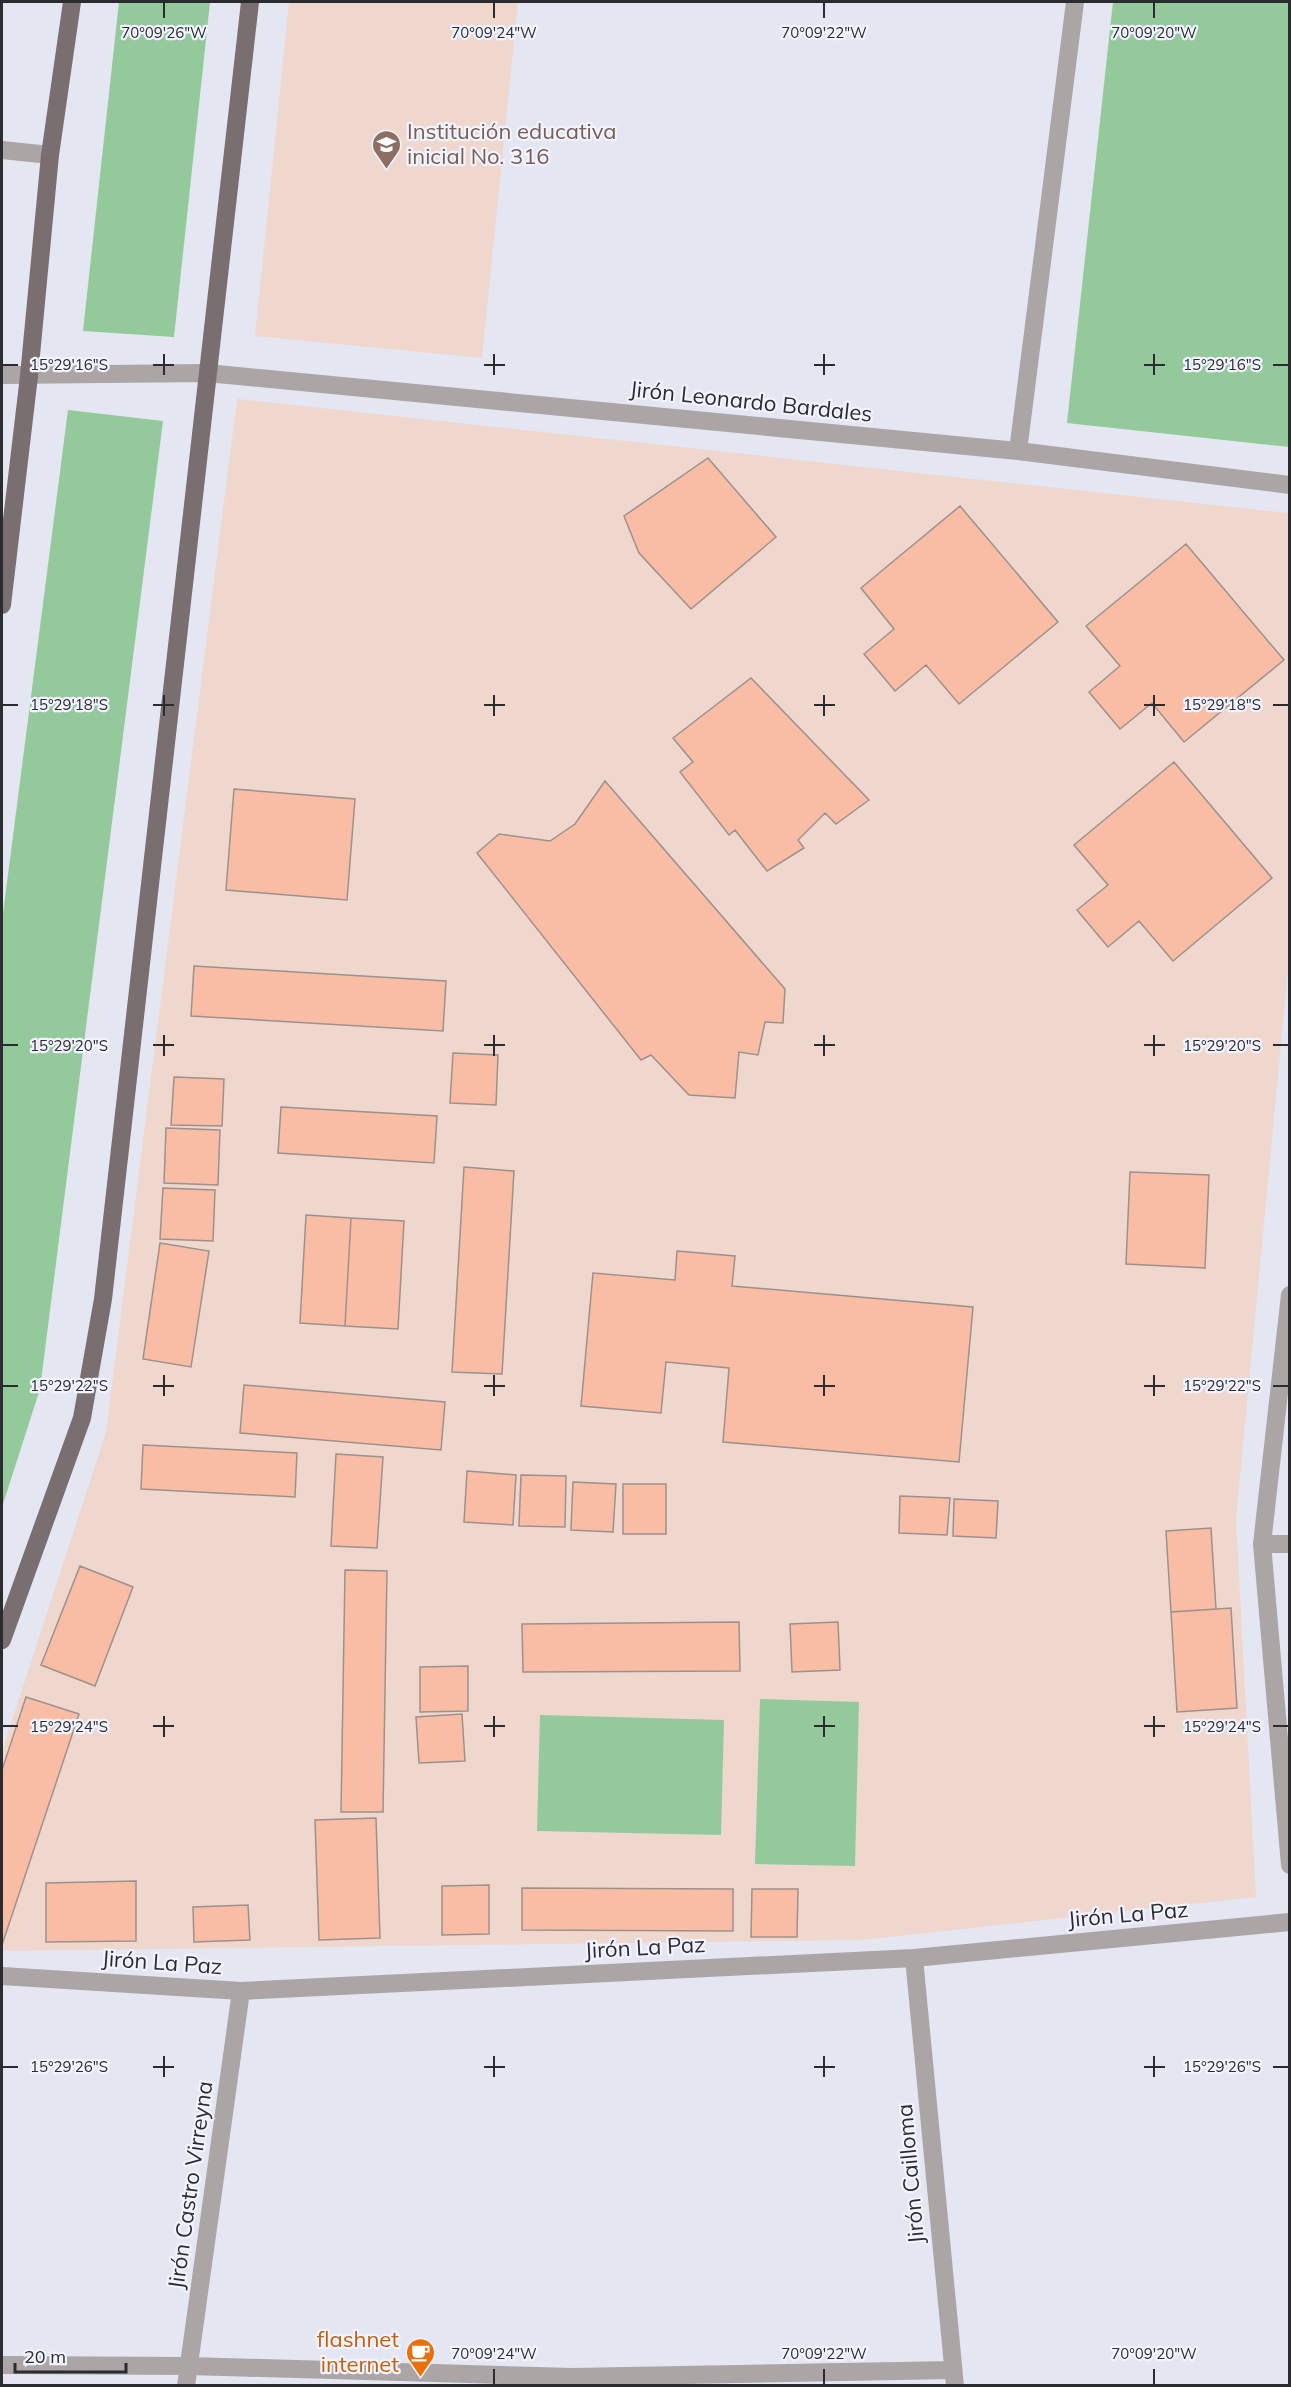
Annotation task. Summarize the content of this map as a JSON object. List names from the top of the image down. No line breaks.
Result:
{"streets":{"street":["Jirón Leonardo Bardales","Jirón La Paz","Jirón Cailloma","Jirón Castro Virreyna"]},"crossings":[["Jirón La Paz","Jirón Cailloma"],["Jirón La Paz","Jirón Castro Virreyna"]],"places":{"school or university":["Institución educativa inicial No. 316"],"cafe":["flashnet internet"]},"scale_bar":"20 m","coordinates":["70°09'26\"W","70°09'24\"W","70°09'22\"W","70°09'20\"W","15°29'16\"S","15°29'18\"S","15°29'20\"S","15°29'22\"S","15°29'24\"S","15°29'26\"S"]}
